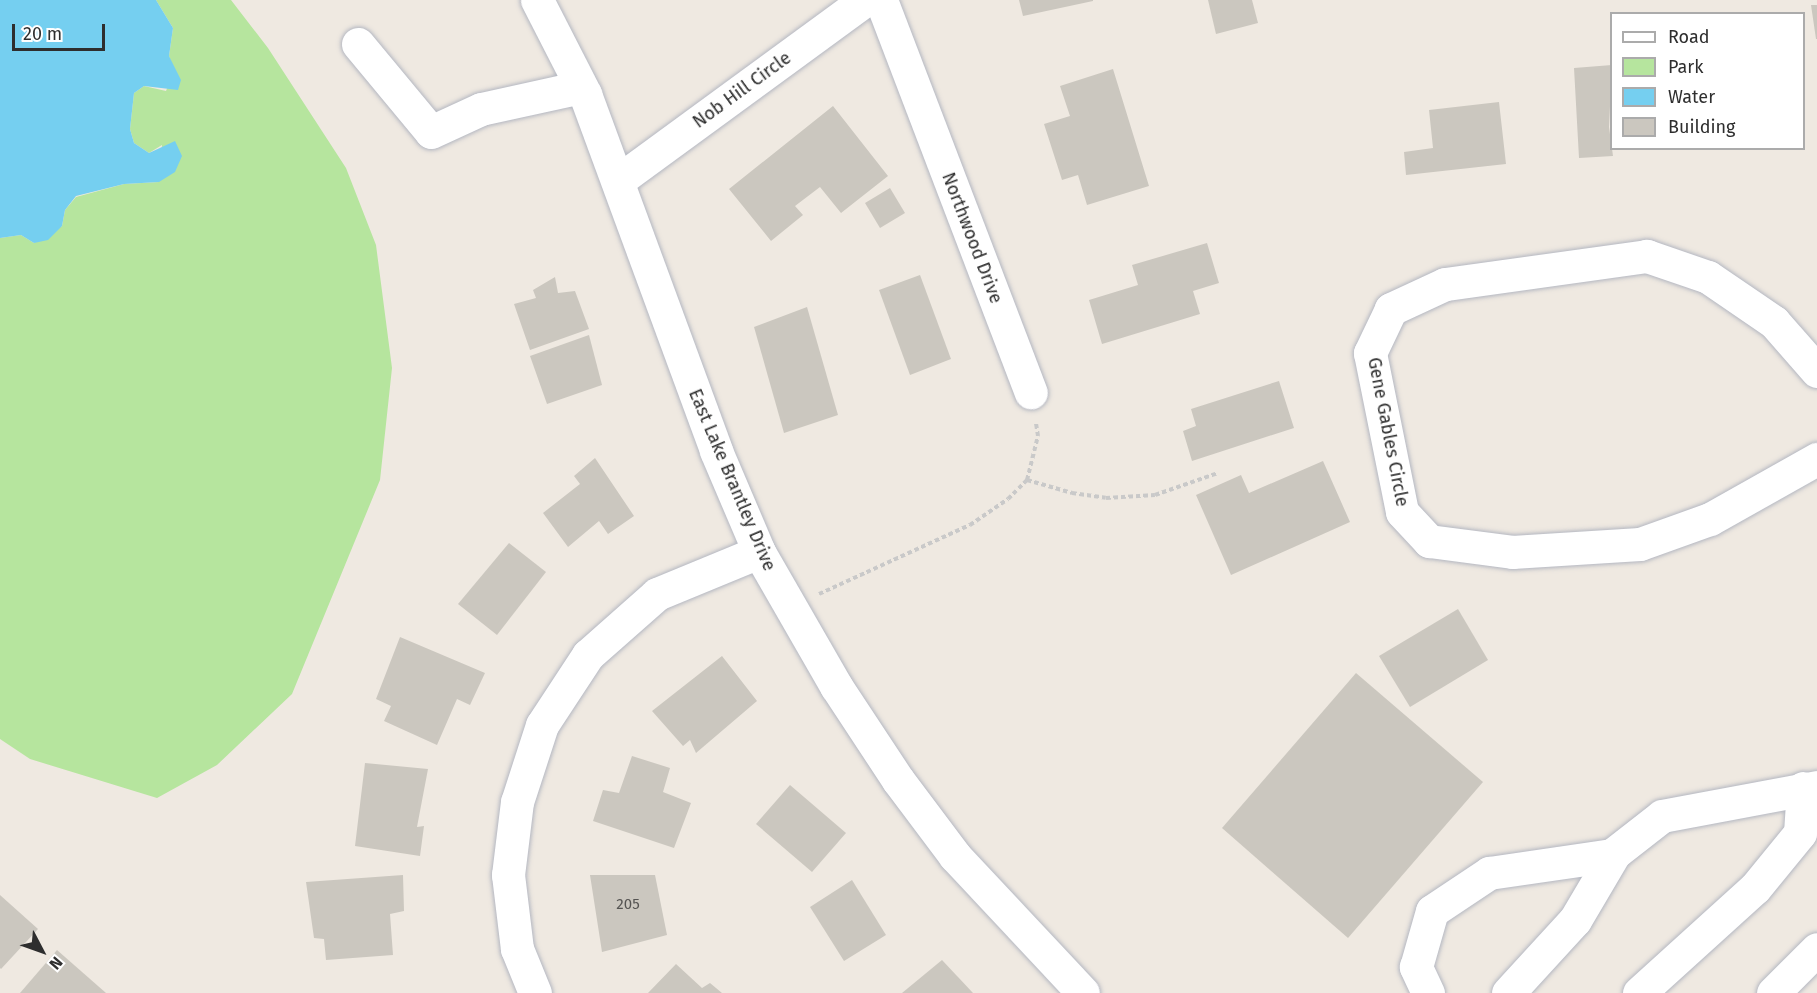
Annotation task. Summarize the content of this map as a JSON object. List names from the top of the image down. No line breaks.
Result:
{"streets":{"street":["Nob Hill Circle","Northwood Drive","Gene Gables Circle","East Lake Brantley Drive"]},"crossings":[["Nob Hill Circle","East Lake Brantley Drive"]],"house_numbers":["205"],"legend":["Road","Park","Water","Building"],"scale_bar":"20 m","north":"bottom right"}
